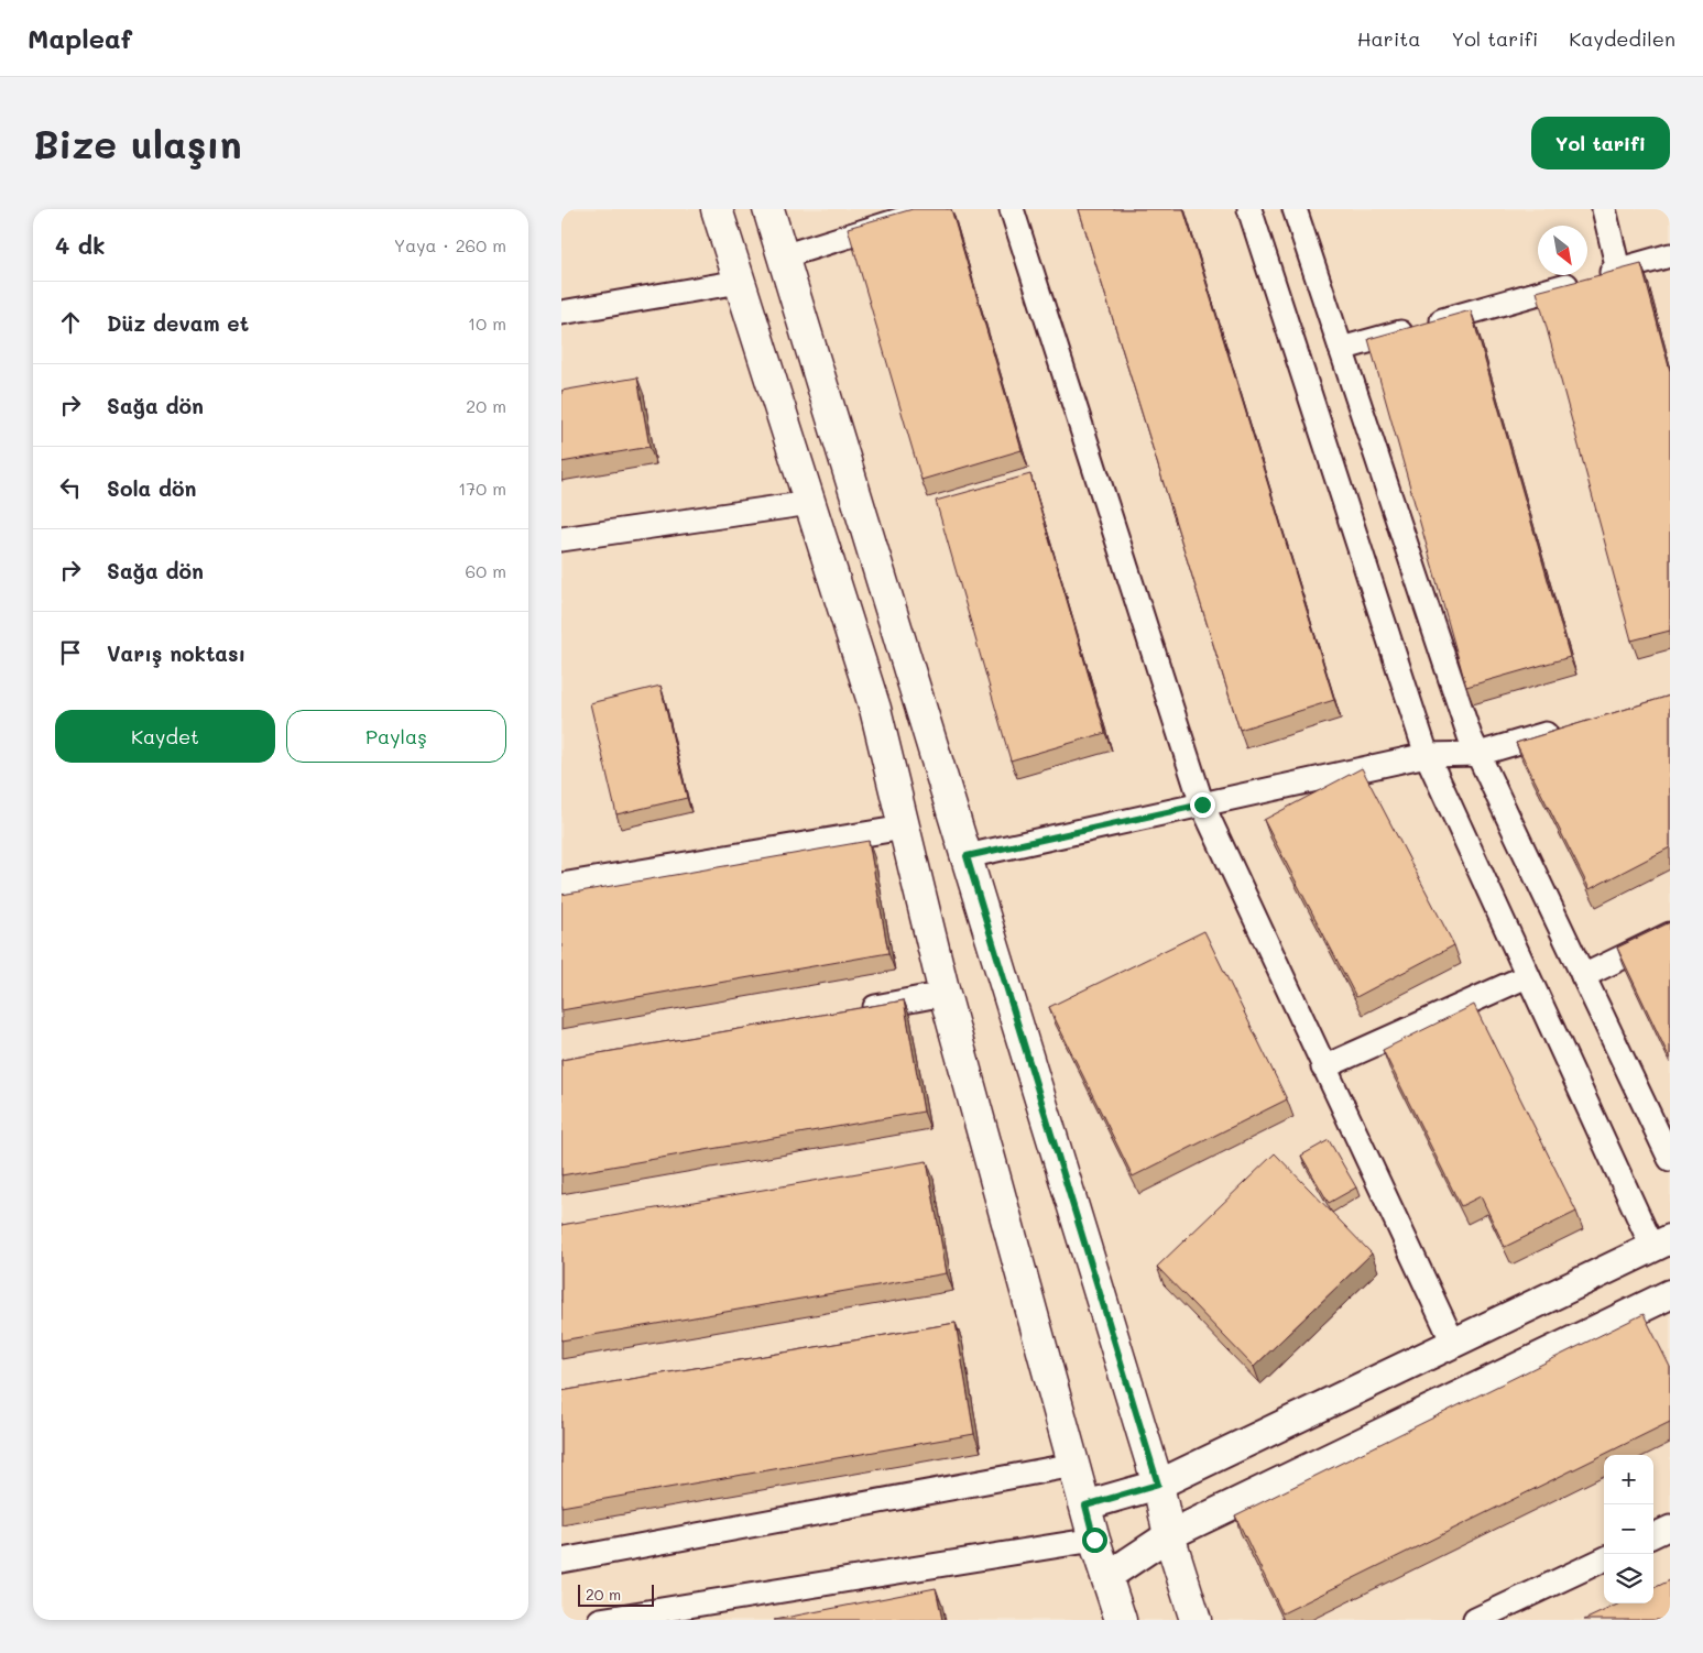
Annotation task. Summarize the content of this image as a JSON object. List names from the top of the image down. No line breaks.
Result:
{"scale_bar":"20 m","north":"bottom right","page":{"header":"Mapleaf","nav":["Harita","Yol tarifi","Kaydedilen"],"buttons":["Yol tarifi",["Kaydet","Paylaş"]],"title":"Bize ulaşın","heading":["4 dk","Yaya · 260 m"],"list":[["Düz devam et","10 m"],["Sağa dön","20 m"],["Sola dön","170 m"],["Sağa dön","60 m"],"Varış noktası"],"map_buttons":["+","−"],"scale":"20 m"}}
